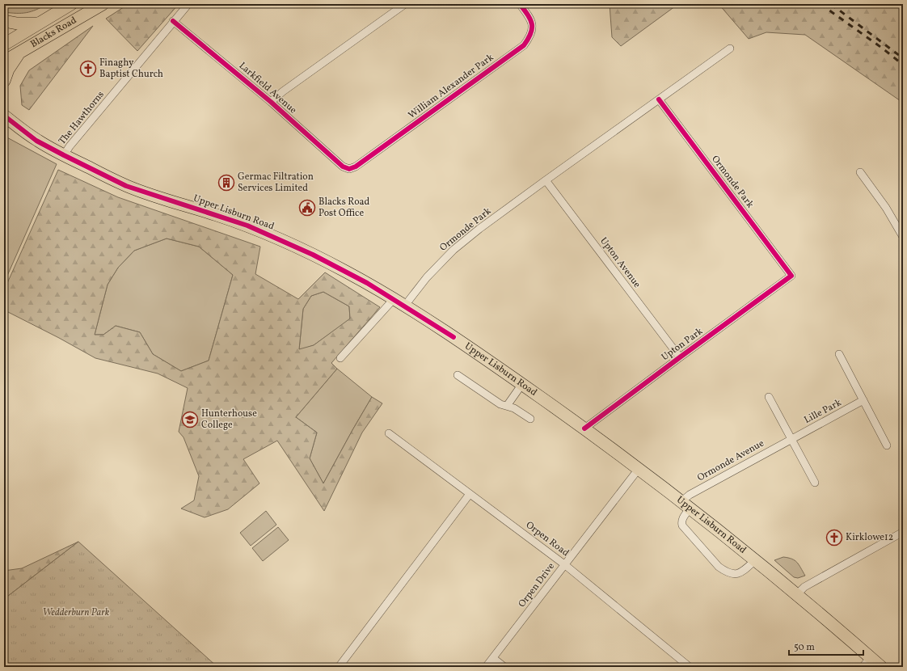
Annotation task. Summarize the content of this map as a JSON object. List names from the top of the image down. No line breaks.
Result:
{"streets":{"main road":["Blacks Road","Upper Lisburn Road"],"street":["William Alexander Park","Larkfield Avenue","The Hawthorns","Ormonde Park","Upton Avenue","Upton Park","Lille Park","Ormonde Avenue","Orpen Road","Orpen Drive"]},"crossings":[["William Alexander Park","Larkfield Avenue"],["Larkfield Avenue","The Hawthorns"],["The Hawthorns","Upper Lisburn Road"],["Ormonde Park","Upper Lisburn Road"],["Ormonde Park","Upton Avenue"],["Ormonde Park","Upton Park"],["Upper Lisburn Road","Upton Park"],["Upper Lisburn Road","Ormonde Avenue"],["Upper Lisburn Road","Orpen Drive"],["Upton Avenue","Upton Park"],["Lille Park","Ormonde Avenue"],["Orpen Road","Orpen Drive"]],"parks":["Wedderburn Park"],"places":{"church":["Finaghy Baptist Church","Kirklowe12"],"building":["Germac Filtration Services Limited"],"public building":["Blacks Road Post Office"],"school or university":["Hunterhouse College"]},"scale_bar":"50 m"}
